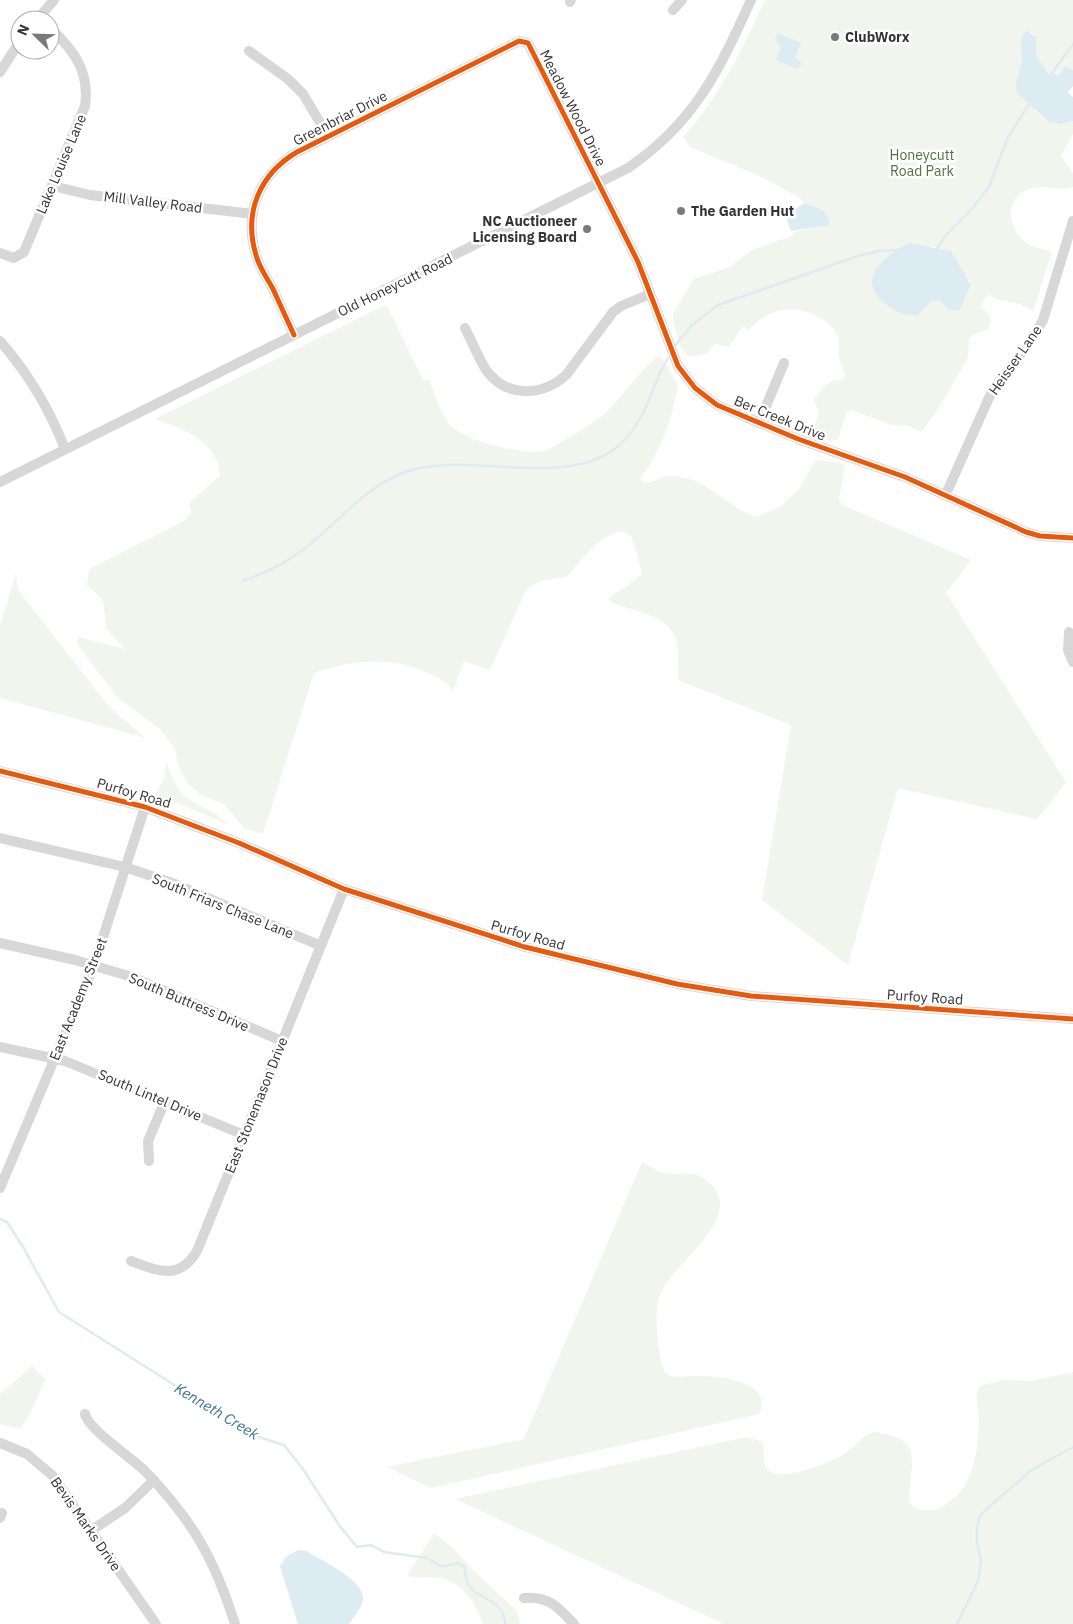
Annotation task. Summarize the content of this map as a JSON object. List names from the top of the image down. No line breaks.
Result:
{"streets":{"street":["Meadow Wood Drive","Greenbriar Drive","Lake Louise Lane","Mill Valley Road","Old Honeycutt Road","Heisser Lane","Ber Creek Drive","Purfoy Road","South Friars Chase Lane","East Academy Street","South Buttress Drive","South Lintel Drive","East Stonemason Drive","Bevis Marks Drive"]},"crossings":[["Meadow Wood Drive","Greenbriar Drive"],["Meadow Wood Drive","Old Honeycutt Road"],["Meadow Wood Drive","Ber Creek Drive"],["Greenbriar Drive","Mill Valley Road"],["Greenbriar Drive","Old Honeycutt Road"],["Lake Louise Lane","Mill Valley Road"],["Old Honeycutt Road","Ber Creek Drive"],["Heisser Lane","Ber Creek Drive"],["Purfoy Road","East Academy Street"],["Purfoy Road","East Stonemason Drive"],["South Friars Chase Lane","East Academy Street"],["South Friars Chase Lane","East Stonemason Drive"],["East Academy Street","South Buttress Drive"],["East Academy Street","South Lintel Drive"],["South Buttress Drive","East Stonemason Drive"],["South Lintel Drive","East Stonemason Drive"]],"water":["Kenneth Creek"],"parks":["Honeycutt Road Park"],"places":["ClubWorx","The Garden Hut","NC Auctioneer Licensing Board"],"north":"top left"}
